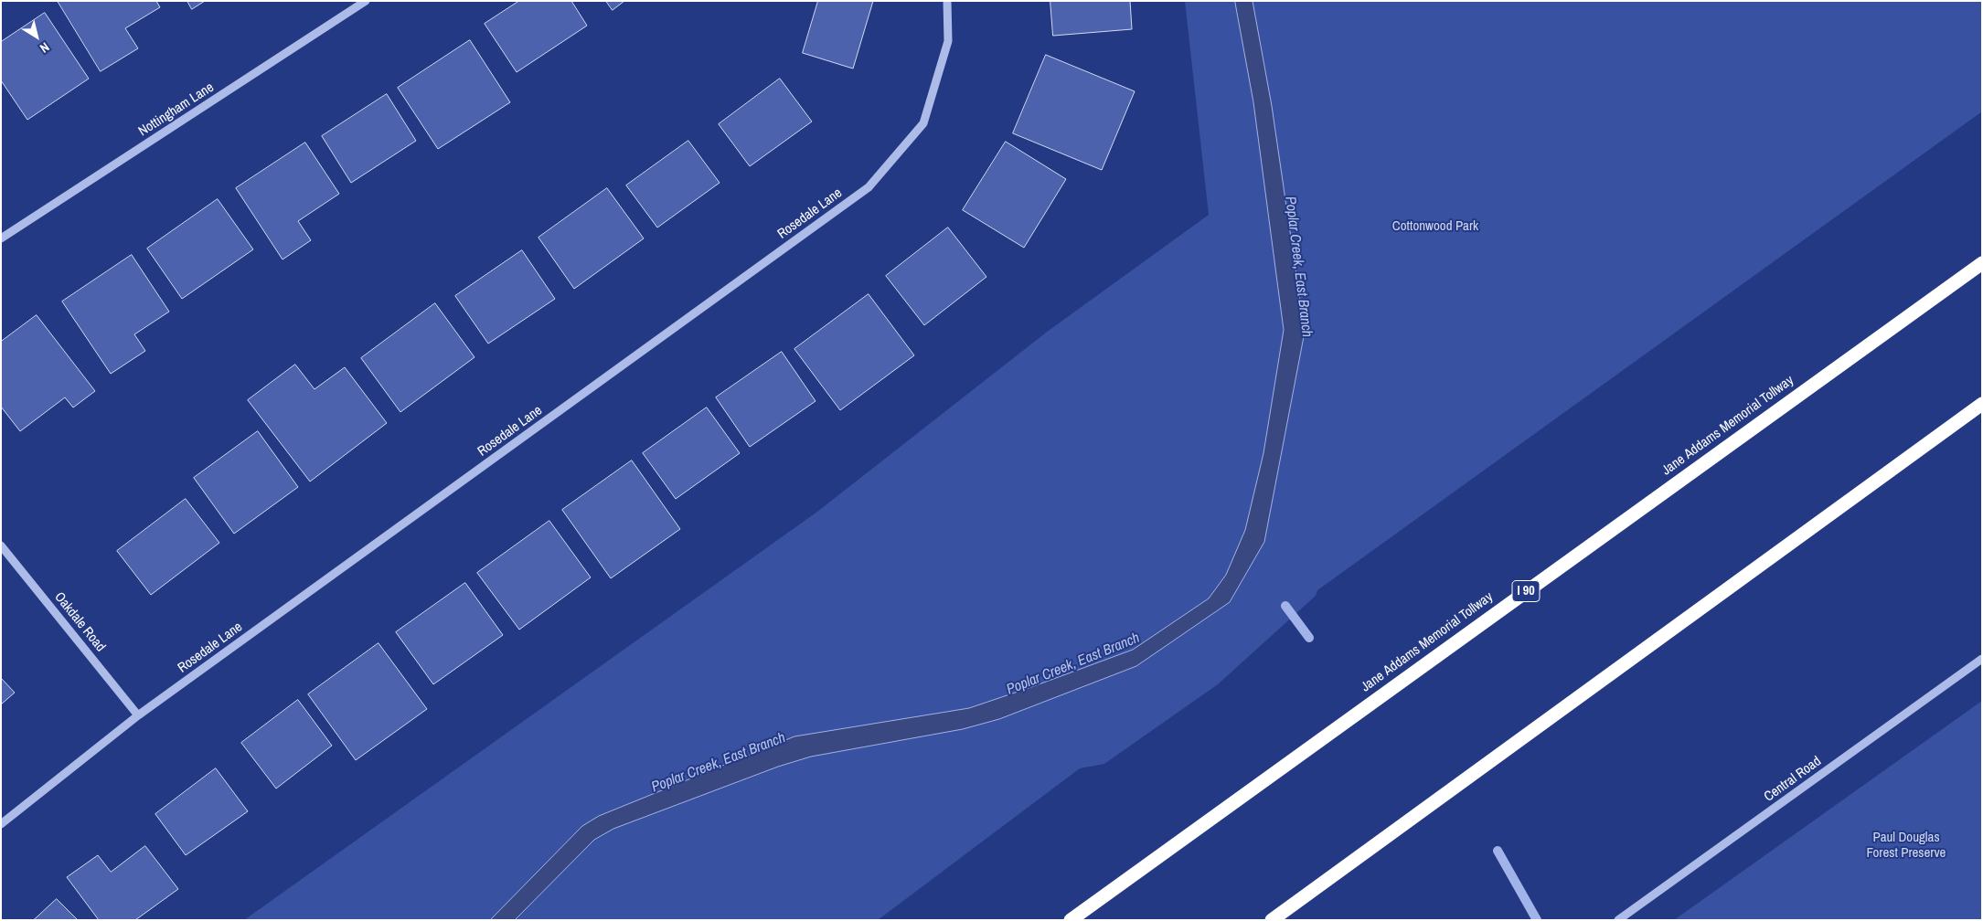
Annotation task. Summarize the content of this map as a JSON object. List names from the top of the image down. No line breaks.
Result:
{"streets":{"highway":["Jane Addams Memorial Tollway","I 90"],"street":["Nottingham Lane","Rosedale Lane","Oakdale Road","Central Road"]},"crossings":[["Rosedale Lane","Oakdale Road"]],"water":["Poplar Creek, East Branch"],"parks":["Cottonwood Park","Paul Douglas Forest Preserve"],"north":"bottom right"}
